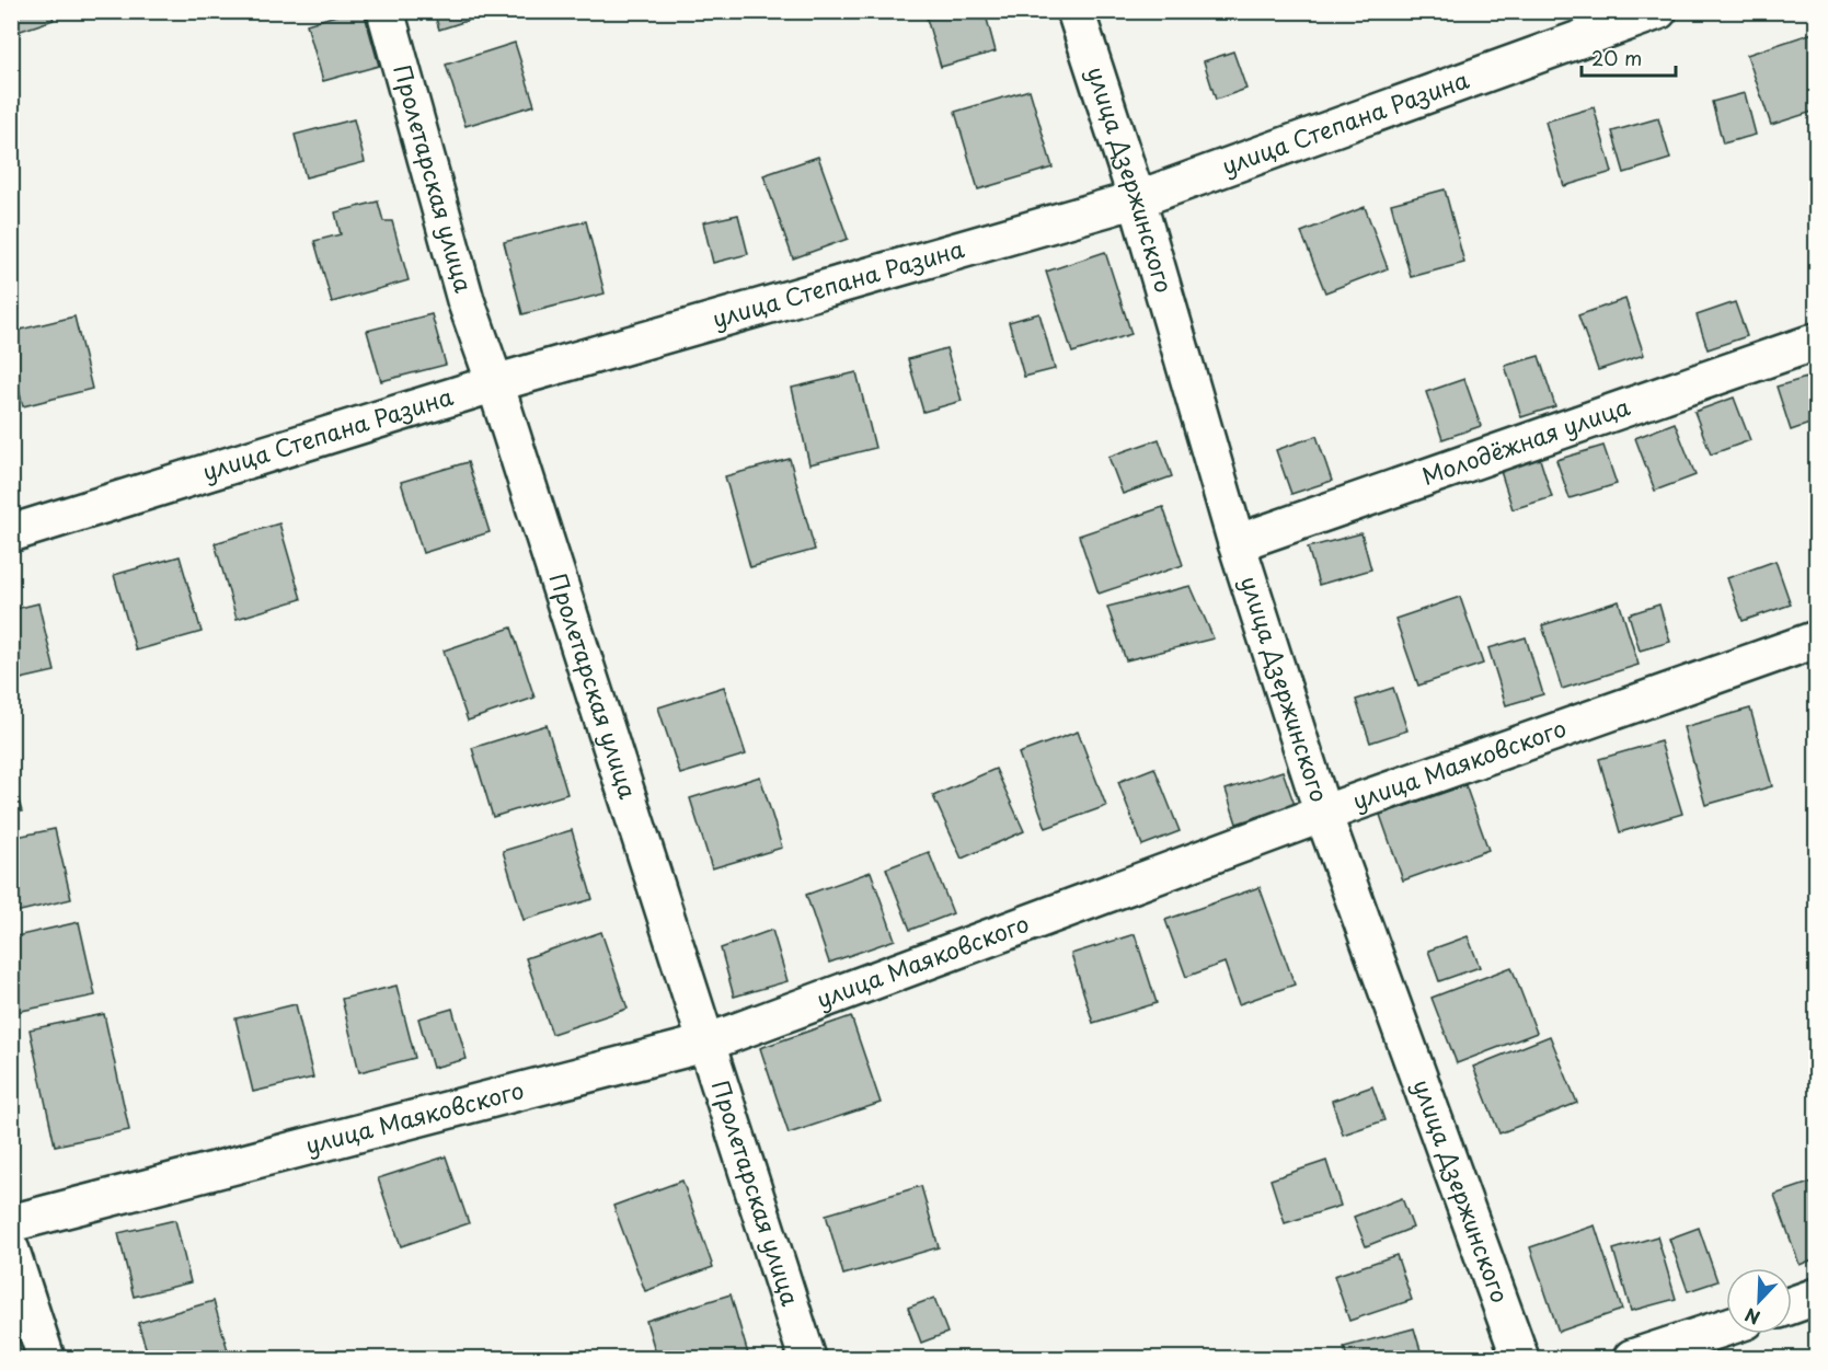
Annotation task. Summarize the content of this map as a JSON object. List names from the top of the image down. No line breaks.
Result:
{"streets":{"street":["улица Степана Разина","Пролетарская улица","улица Дзержинского","Молодёжная улица","улица Маяковского"]},"crossings":[["улица Степана Разина","Пролетарская улица"],["улица Степана Разина","улица Дзержинского"],["Пролетарская улица","улица Маяковского"],["улица Дзержинского","Молодёжная улица"],["улица Дзержинского","улица Маяковского"]],"scale_bar":"20 m","north":"bottom left"}
